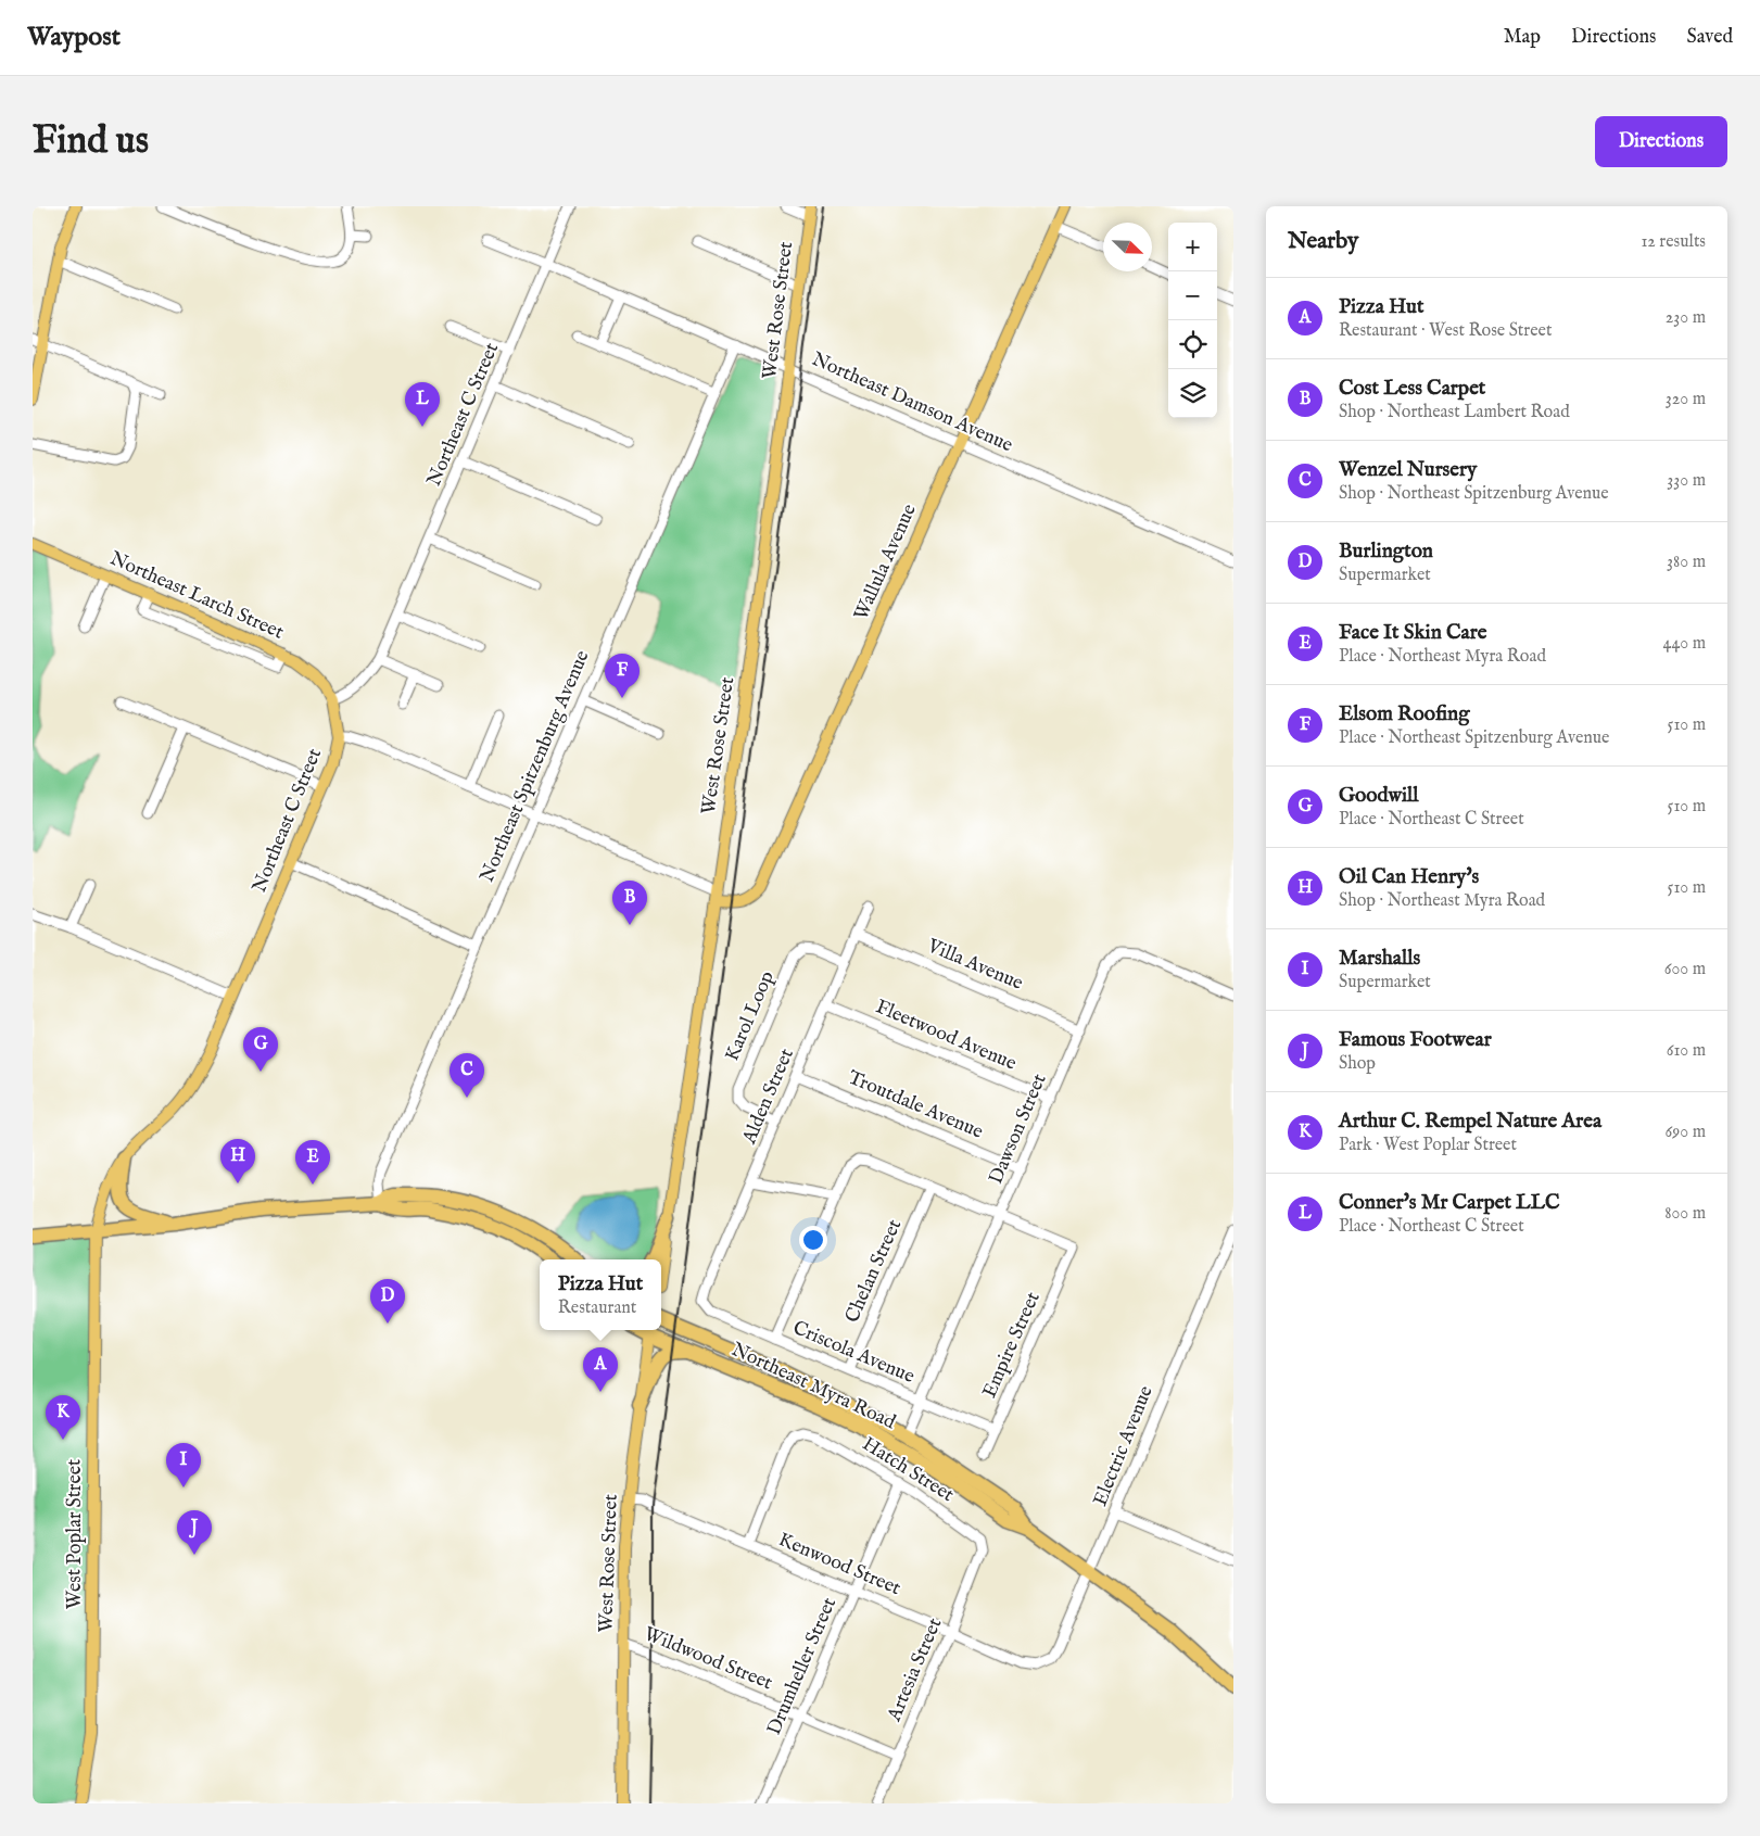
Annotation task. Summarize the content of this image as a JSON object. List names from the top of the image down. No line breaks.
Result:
{"streets":{"highway":["Northeast Myra Road"],"main road":["West Rose Street","Northeast C Street","Wallula Avenue","Northeast Larch Street","West Poplar Street"],"street":["Northeast Damson Avenue","Northeast Spitzenburg Avenue","Villa Avenue","Karol Loop","Fleetwood Avenue","Alden Street","Troutdale Avenue","Dawson Street","Chelan Street","Empire Street","Criscola Avenue","Electric Avenue","Hatch Street","Kenwood Street","Wildwood Street","Drumheller Street","Artesia Street"]},"crossings":[["West Rose Street","Northeast Damson Avenue"],["West Rose Street","Wallula Avenue"],["West Rose Street","Northeast Myra Road"],["West Rose Street","Kenwood Street"],["West Rose Street","Wildwood Street"],["Northeast Damson Avenue","Northeast C Street"],["Northeast Damson Avenue","Wallula Avenue"],["Northeast Damson Avenue","Northeast Spitzenburg Avenue"],["Northeast C Street","Northeast Larch Street"],["Northeast C Street","West Poplar Street"],["Villa Avenue","Alden Street"],["Villa Avenue","Dawson Street"],["Karol Loop","Alden Street"],["Fleetwood Avenue","Alden Street"],["Fleetwood Avenue","Dawson Street"],["Alden Street","Troutdale Avenue"],["Alden Street","Criscola Avenue"],["Troutdale Avenue","Dawson Street"],["Dawson Street","Empire Street"],["Dawson Street","Criscola Avenue"],["Dawson Street","Northeast Myra Road"],["Chelan Street","Criscola Avenue"],["Empire Street","Criscola Avenue"],["Northeast Myra Road","Electric Avenue"],["Electric Avenue","Kenwood Street"],["Hatch Street","Kenwood Street"],["Hatch Street","Drumheller Street"],["Hatch Street","Artesia Street"],["Kenwood Street","Drumheller Street"],["Kenwood Street","Artesia Street"],["Wildwood Street","Drumheller Street"],["Wildwood Street","Artesia Street"]],"north":"bottom right","page":{"header":"Waypost","nav":["Map","Directions","Saved"],"buttons":"Directions","title":"Find us","heading":["Nearby","12 results"],"map_buttons":["+","−"],"list":[{"mark":"A","name":"Pizza Hut","note":"Restaurant · West Rose Street","value":"230 m"},{"mark":"B","name":"Cost Less Carpet","note":"Shop · Northeast Lambert Road","value":"320 m"},{"mark":"C","name":"Wenzel Nursery","note":"Shop · Northeast Spitzenburg Avenue","value":"330 m"},{"mark":"D","name":"Burlington","note":"Supermarket","value":"380 m"},{"mark":"E","name":"Face It Skin Care","note":"Place · Northeast Myra Road","value":"440 m"},{"mark":"F","name":"Elsom Roofing","note":"Place · Northeast Spitzenburg Avenue","value":"510 m"},{"mark":"G","name":"Goodwill","note":"Place · Northeast C Street","value":"510 m"},{"mark":"H","name":"Oil Can Henry's","note":"Shop · Northeast Myra Road","value":"510 m"},{"mark":"I","name":"Marshalls","note":"Supermarket","value":"600 m"},{"mark":"J","name":"Famous Footwear","note":"Shop","value":"610 m"},{"mark":"K","name":"Arthur C. Rempel Nature Area","note":"Park · West Poplar Street","value":"690 m"},{"mark":"L","name":"Conner's Mr Carpet LLC","note":"Place · Northeast C Street","value":"800 m"}],"pins":["L","F","B","G","C","H","E","D","A","K","I","J"],"popup":["Pizza Hut","Restaurant"]}}
